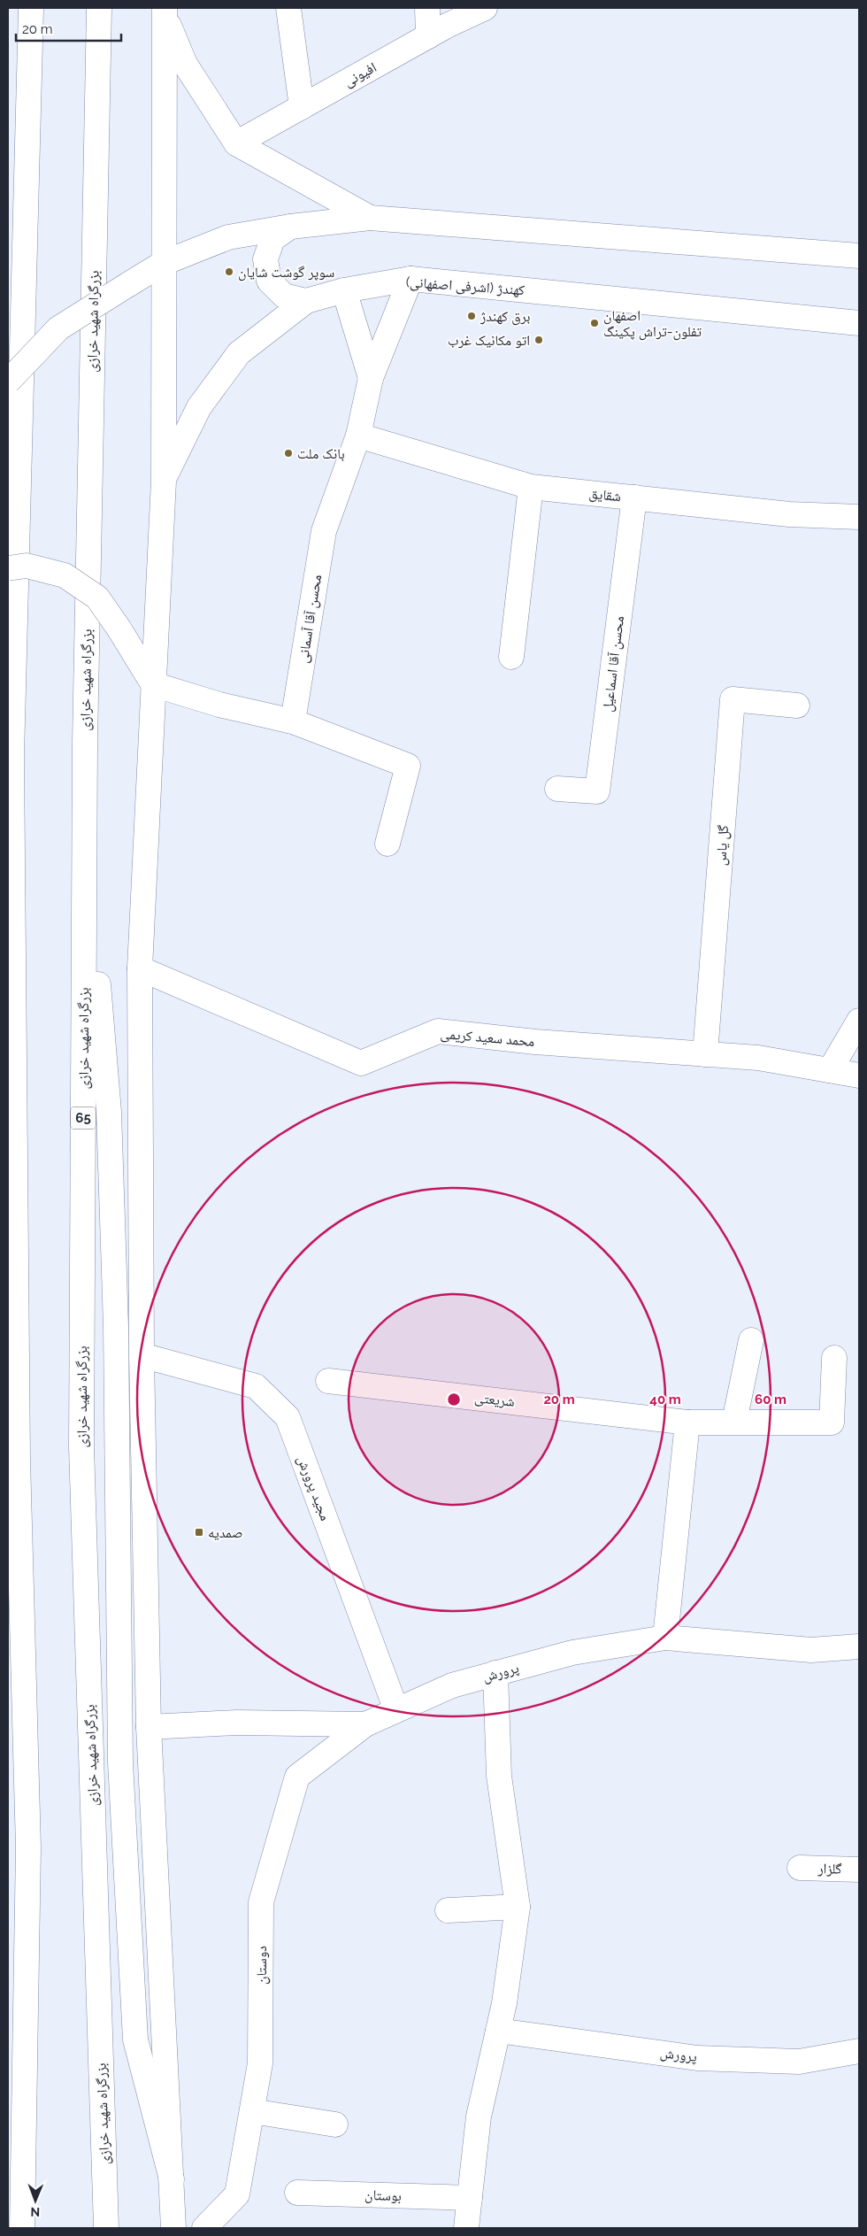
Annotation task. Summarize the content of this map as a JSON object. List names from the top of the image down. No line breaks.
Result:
{"streets":{"main road":["افیونی","کهندژ (اشرفی اصفهانی)","بزرگراه شهید خرازی","شقایق","محسن آقا آسمانی","محسن آقا اسماعیل","گل یاس","محمد سعید کریمی","65","شریعتی","مجید پرورش","پرورش","گلزار","دوستان","بوستان"]},"crossings":[["کهندژ (اشرفی اصفهانی)","محسن آقا آسمانی"],["شقایق","محسن آقا آسمانی"],["شقایق","محسن آقا اسماعیل"],["گل یاس","محمد سعید کریمی"],["مجید پرورش","پرورش"],["پرورش","دوستان"]],"places":{"other":["سوپر گوشت شایان","برق کهندژ","اصفهان تفلون-تراش پکینگ","اتو مکانیک غرب","بانک ملت"],"transit":["صمدیه"]},"scale_bar":"20 m","north":"bottom","rings":["20 m","40 m","60 m"]}
